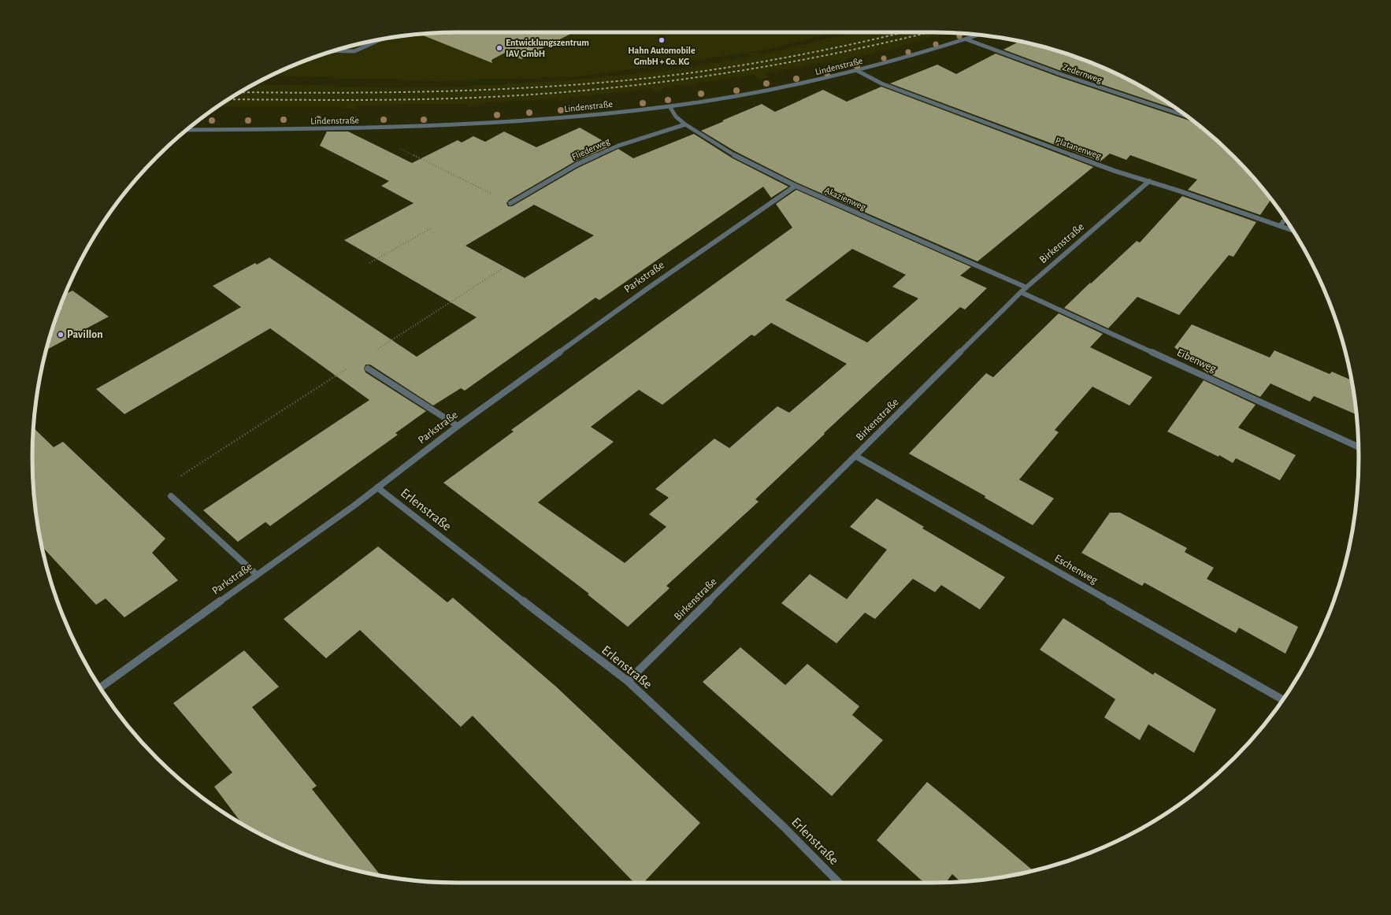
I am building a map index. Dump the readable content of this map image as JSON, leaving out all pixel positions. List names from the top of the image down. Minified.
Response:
{"streets":{"street":["Lindenstraße","Zedernweg","Platanenweg","Fliederweg","Akazienweg","Birkenstraße","Parkstraße","Eibenweg","Erlenstraße","Eschenweg"]},"crossings":[["Lindenstraße","Zedernweg"],["Lindenstraße","Platanenweg"],["Lindenstraße","Akazienweg"],["Platanenweg","Birkenstraße"],["Fliederweg","Akazienweg"],["Akazienweg","Birkenstraße"],["Akazienweg","Parkstraße"],["Birkenstraße","Eibenweg"],["Birkenstraße","Erlenstraße"],["Birkenstraße","Eschenweg"],["Parkstraße","Erlenstraße"]],"places":["Hahn Automobile GmbH + Co. KG","Entwicklungszentrum IAV GmbH","Pavillon"]}
